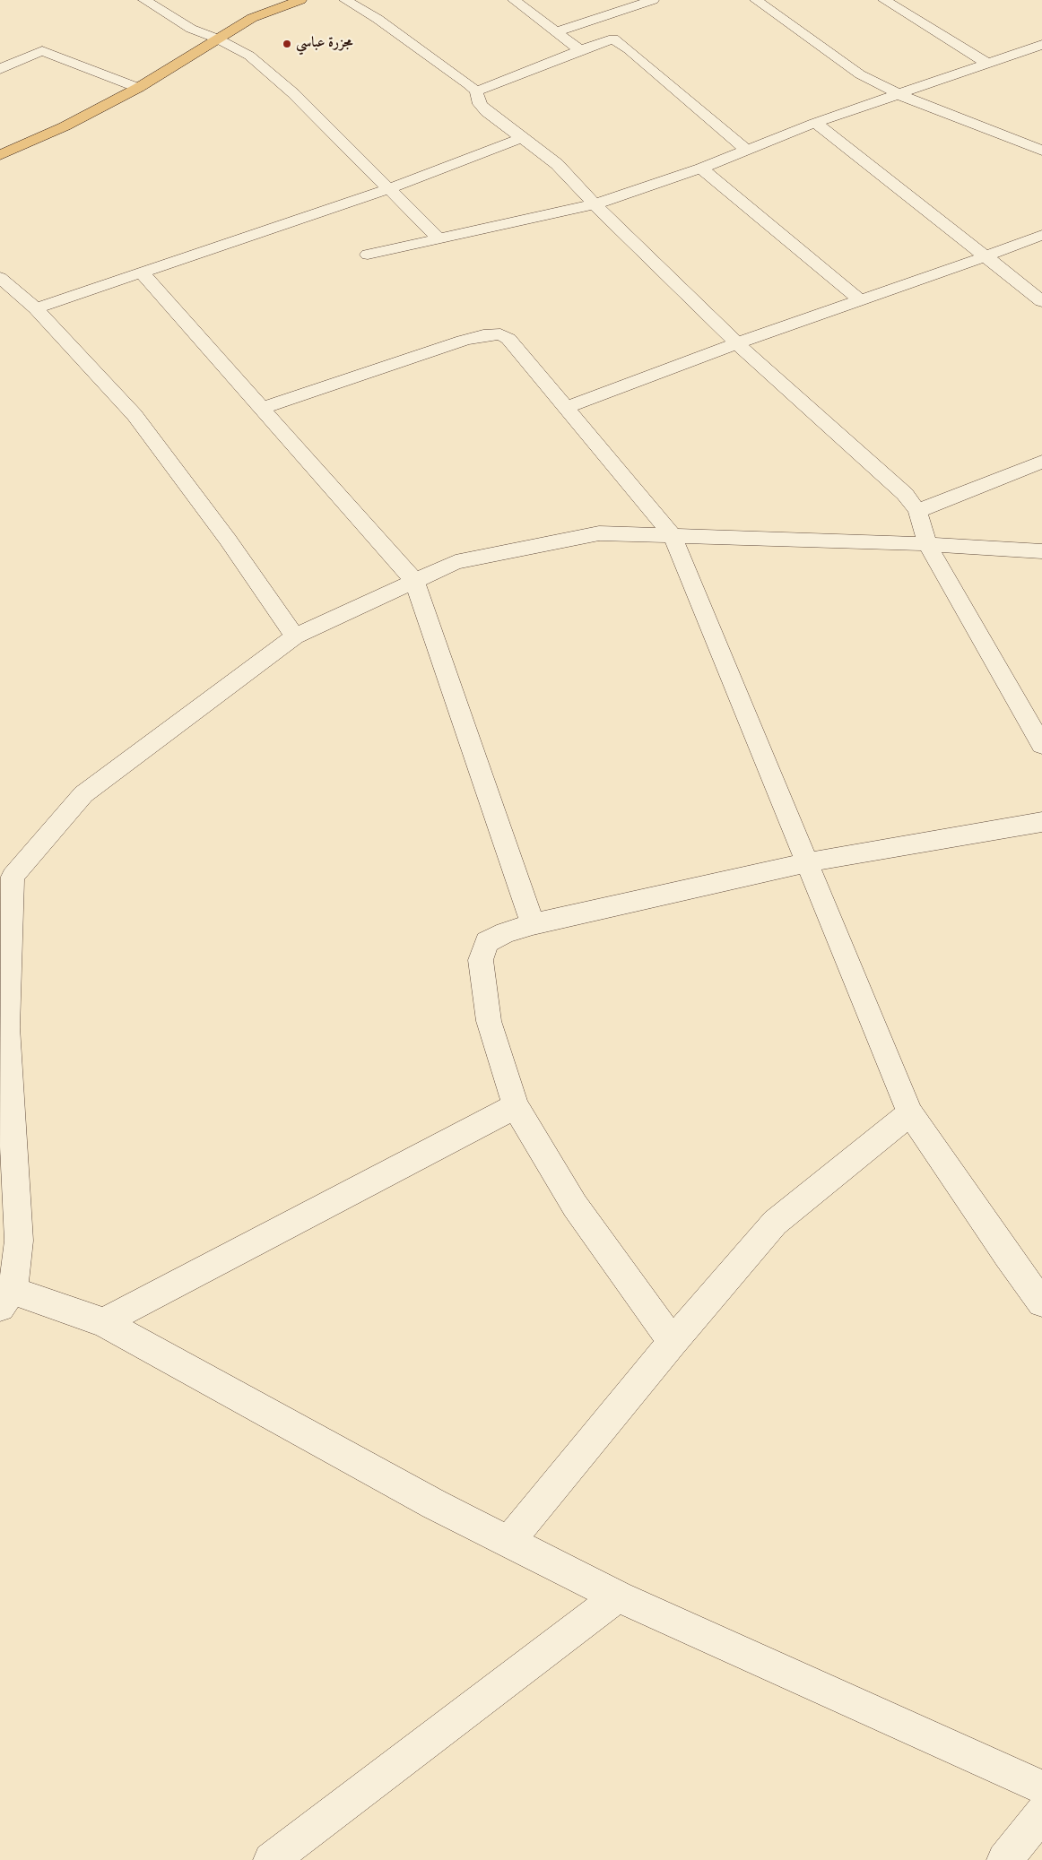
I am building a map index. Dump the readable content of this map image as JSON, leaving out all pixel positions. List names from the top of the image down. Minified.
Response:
{"places":["مجزرة عباسي"]}
